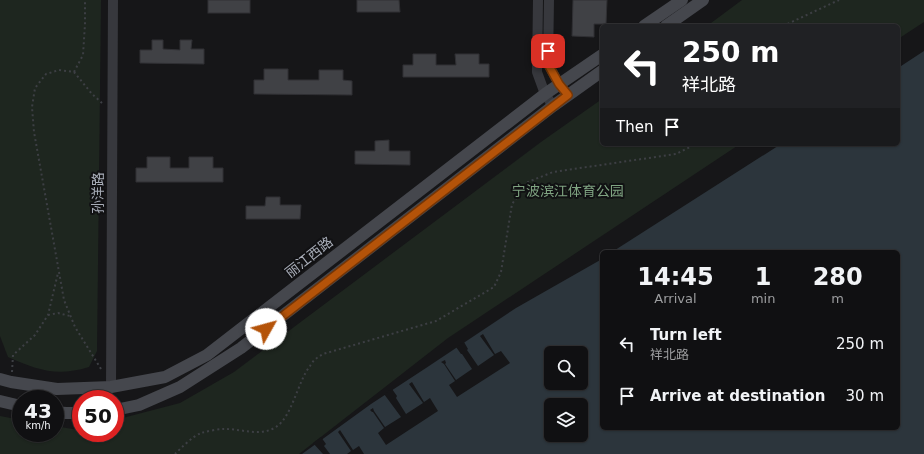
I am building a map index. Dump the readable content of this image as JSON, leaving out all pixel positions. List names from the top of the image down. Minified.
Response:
{"streets":{"main road":["丽江西路"],"street":["孙洋路"]},"crossings":[["孙洋路","丽江西路"]],"parks":["宁波滨江体育公园"],"page":{"turn":["250 m","祥北路"],"then":"Then","eta":["14:45","Arrival","1","min","280","m"],"list":[{"name":"Turn left","note":"祥北路","value":"250 m"},{"name":"Arrive at destination","value":"30 m"}],"speed":"43 km/h","limit":"50"}}
